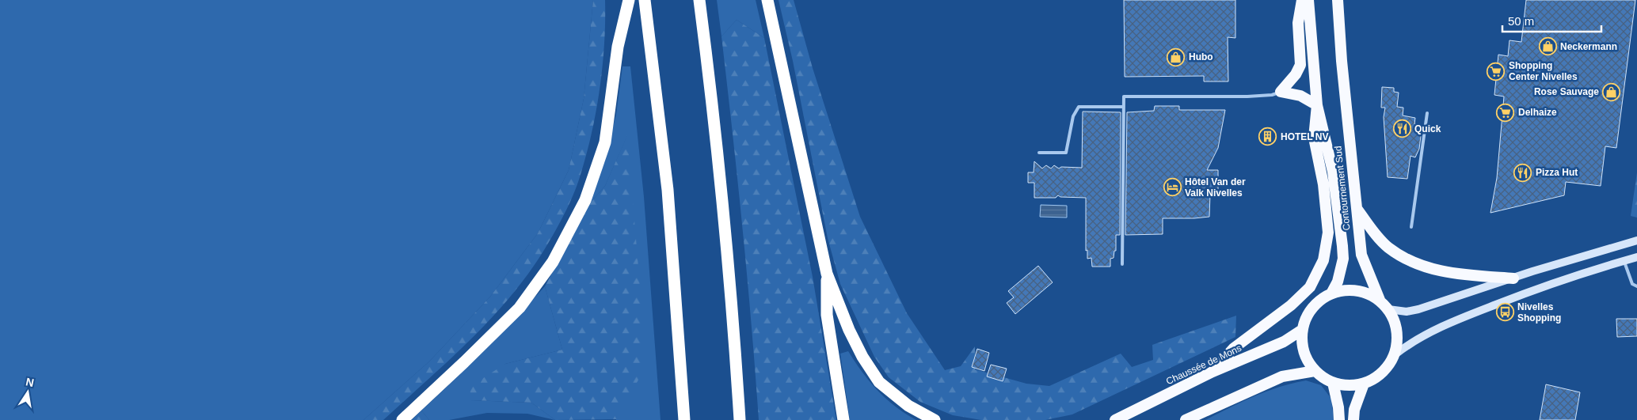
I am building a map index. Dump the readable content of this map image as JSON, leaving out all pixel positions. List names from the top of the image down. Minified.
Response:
{"streets":{"highway":["Contournement Sud","Chaussée de Mons"]},"crossings":[["Contournement Sud","Chaussée de Mons"]],"places":{"shop":["Neckermann","Hubo","Rose Sauvage"],"supermarket":["Shopping Center Nivelles","Delhaize"],"restaurant":["Quick","Pizza Hut"],"building":["HOTEL NV"],"hotel":["Hôtel Van der Valk Nivelles"],"bus stop":["Nivelles Shopping"]},"scale_bar":"50 m","north":"top"}
